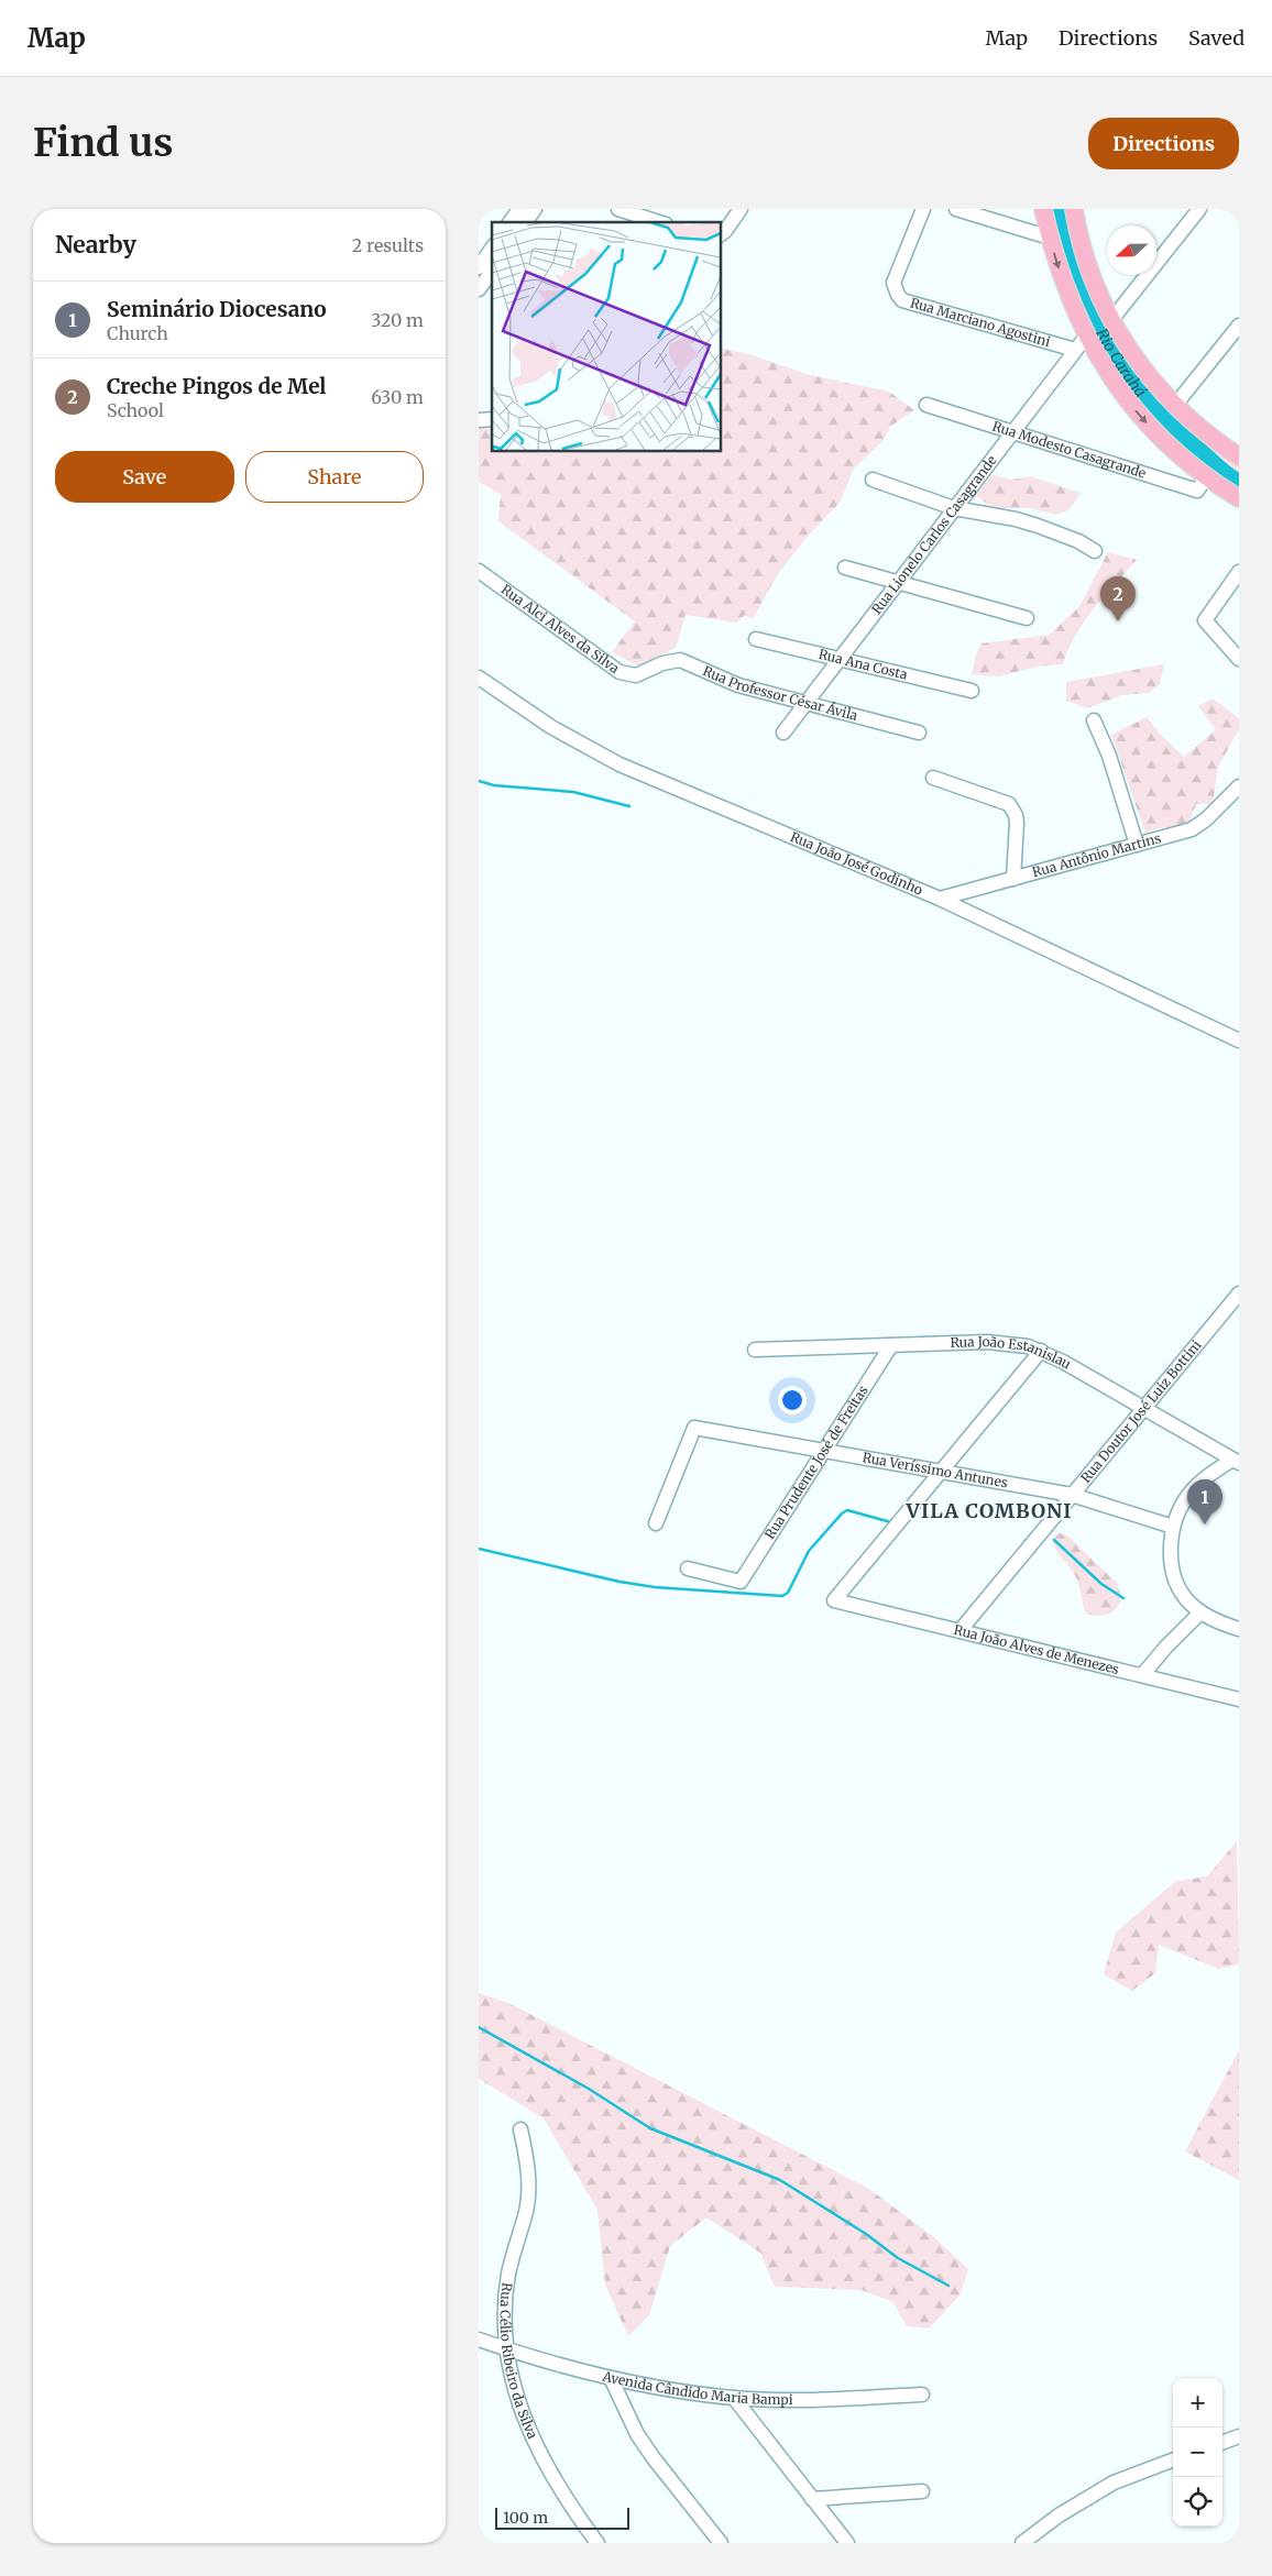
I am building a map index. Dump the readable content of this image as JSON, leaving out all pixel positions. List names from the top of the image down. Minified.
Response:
{"streets":{"street":["Rua Marciano Agostini","Rua Modesto Casagrande","Rua Lionelo Carlos Casagrande","Rua Alci Alves da Silva","Rua Ana Costa","Rua Professor César Ávila","Rua Antônio Martins","Rua João José Godinho","Rua João Estanislau","Rua Doutor José Luiz Bottini","Rua Prudente José de Freitas","Rua Veríssimo Antunes","Rua João Alves de Menezes","Rua Célio Ribeiro da Silva","Avenida Cândido Maria Bampi"]},"crossings":[["Rua Marciano Agostini","Rua Lionelo Carlos Casagrande"],["Rua Modesto Casagrande","Rua Lionelo Carlos Casagrande"],["Rua Lionelo Carlos Casagrande","Rua Ana Costa"],["Rua Lionelo Carlos Casagrande","Rua Professor César Ávila"],["Rua Alci Alves da Silva","Rua Professor César Ávila"],["Rua Antônio Martins","Rua João José Godinho"],["Rua João Estanislau","Rua Doutor José Luiz Bottini"],["Rua João Estanislau","Rua Prudente José de Freitas"],["Rua Doutor José Luiz Bottini","Rua Veríssimo Antunes"],["Rua Doutor José Luiz Bottini","Rua João Alves de Menezes"],["Rua Prudente José de Freitas","Rua Veríssimo Antunes"],["Rua Veríssimo Antunes","Rua João Alves de Menezes"],["Rua Célio Ribeiro da Silva","Avenida Cândido Maria Bampi"]],"districts":["VILA COMBONI"],"water":["Rio Carahá"],"scale_bar":"100 m","north":"left","page":{"header":"Map","nav":["Map","Directions","Saved"],"buttons":["Directions",["Save","Share"]],"title":"Find us","heading":["Nearby","2 results"],"list":[{"mark":"1","name":"Seminário Diocesano","note":"Church","value":"320 m"},{"mark":"2","name":"Creche Pingos de Mel","note":"School","value":"630 m"}],"pins":["2","1"],"map_buttons":["+","−"],"scale":"100 m"}}
